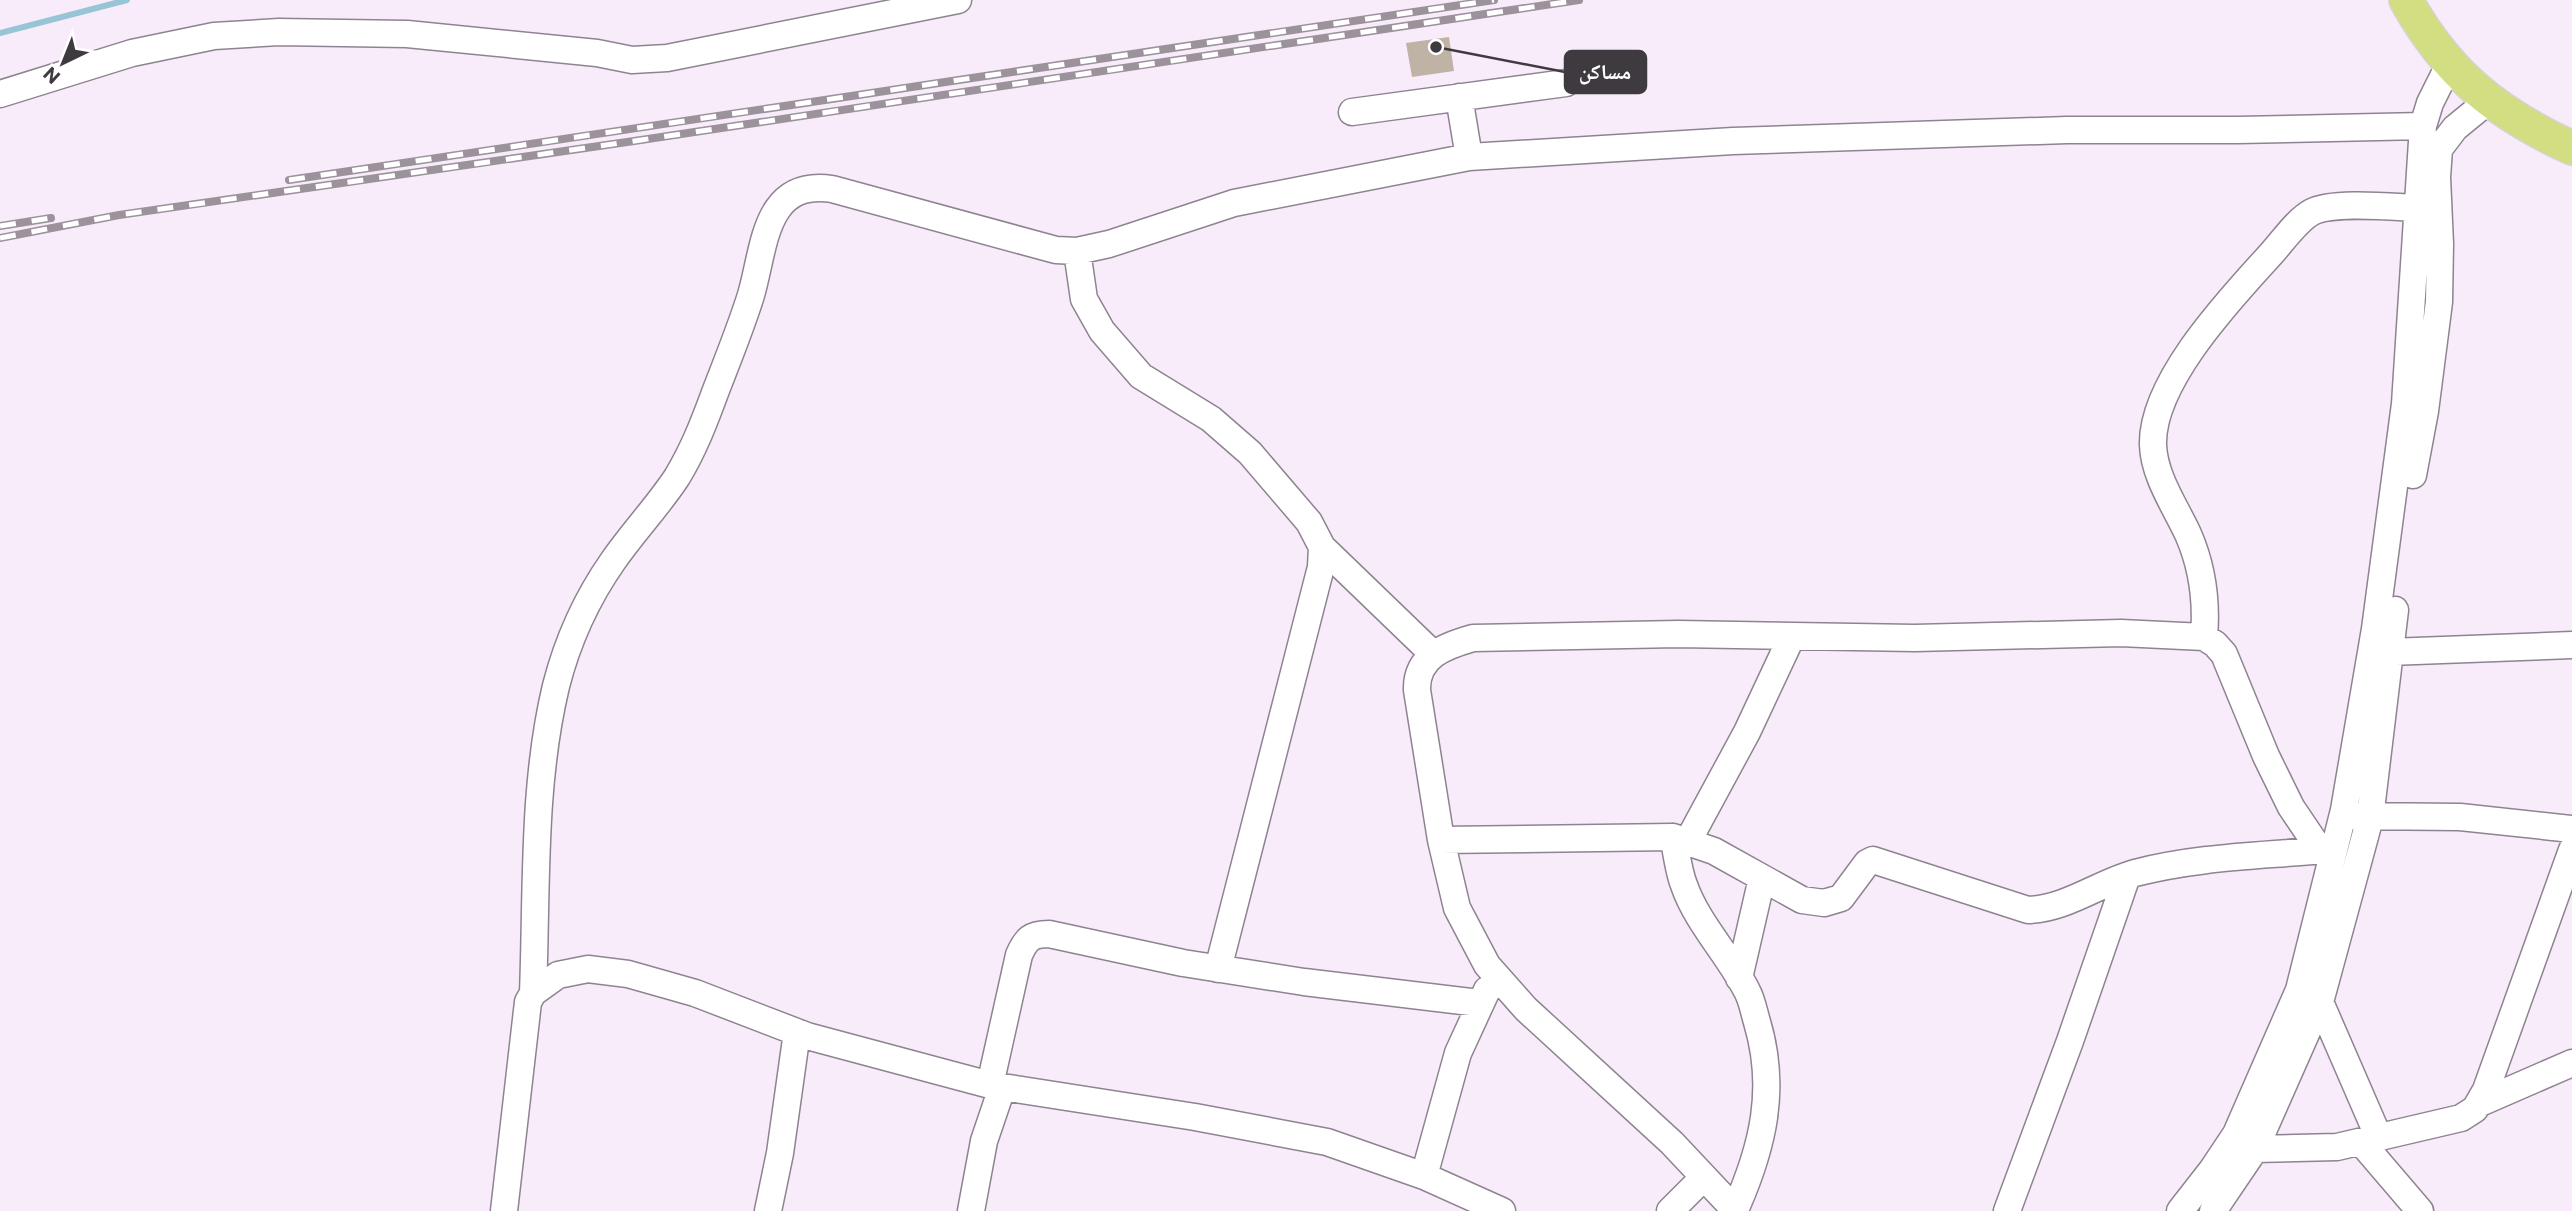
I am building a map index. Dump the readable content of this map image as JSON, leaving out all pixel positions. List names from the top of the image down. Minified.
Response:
{"places":["مساكن"],"north":"bottom left"}
